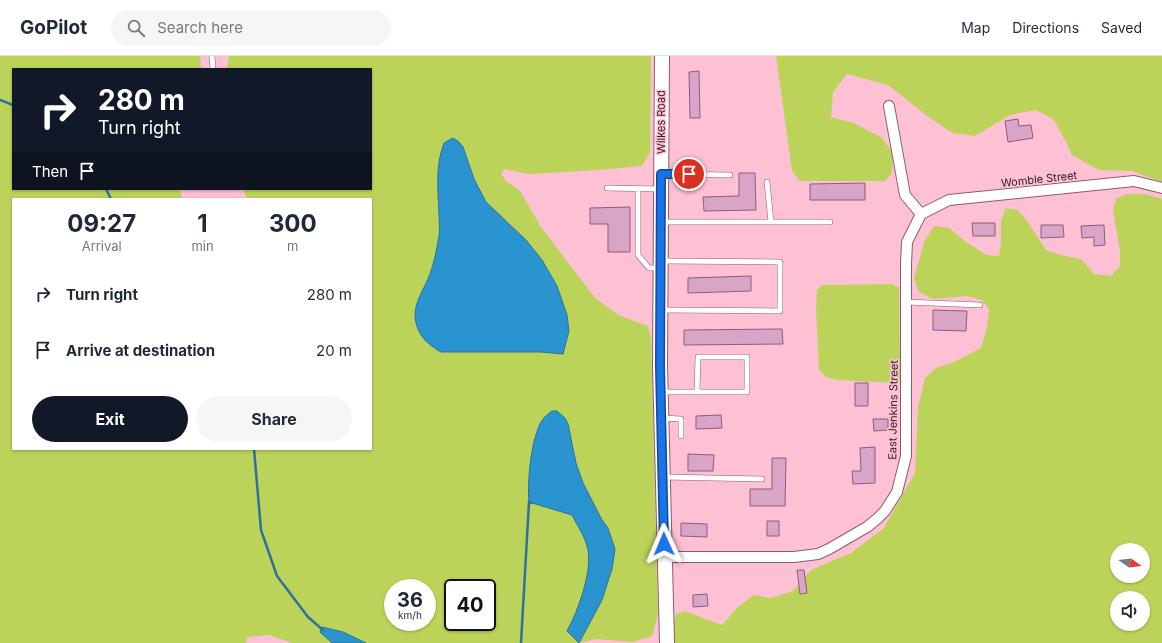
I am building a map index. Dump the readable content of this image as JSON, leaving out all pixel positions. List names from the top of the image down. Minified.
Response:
{"streets":{"street":["Wilkes Road","Womble Street","East Jenkins Street"]},"crossings":[["Wilkes Road","East Jenkins Street"],["Womble Street","East Jenkins Street"]],"north":"right","page":{"header":"GoPilot","search":"Search here","nav":["Map","Directions","Saved"],"turn":["280 m","Turn right"],"then":"Then","eta":["09:27","Arrival","1","min","300","m"],"list":[{"name":"Turn right","value":"280 m"},{"name":"Arrive at destination","value":"20 m"}],"buttons":["Exit","Share"],"speed":"36 km/h","limit":"40"}}
